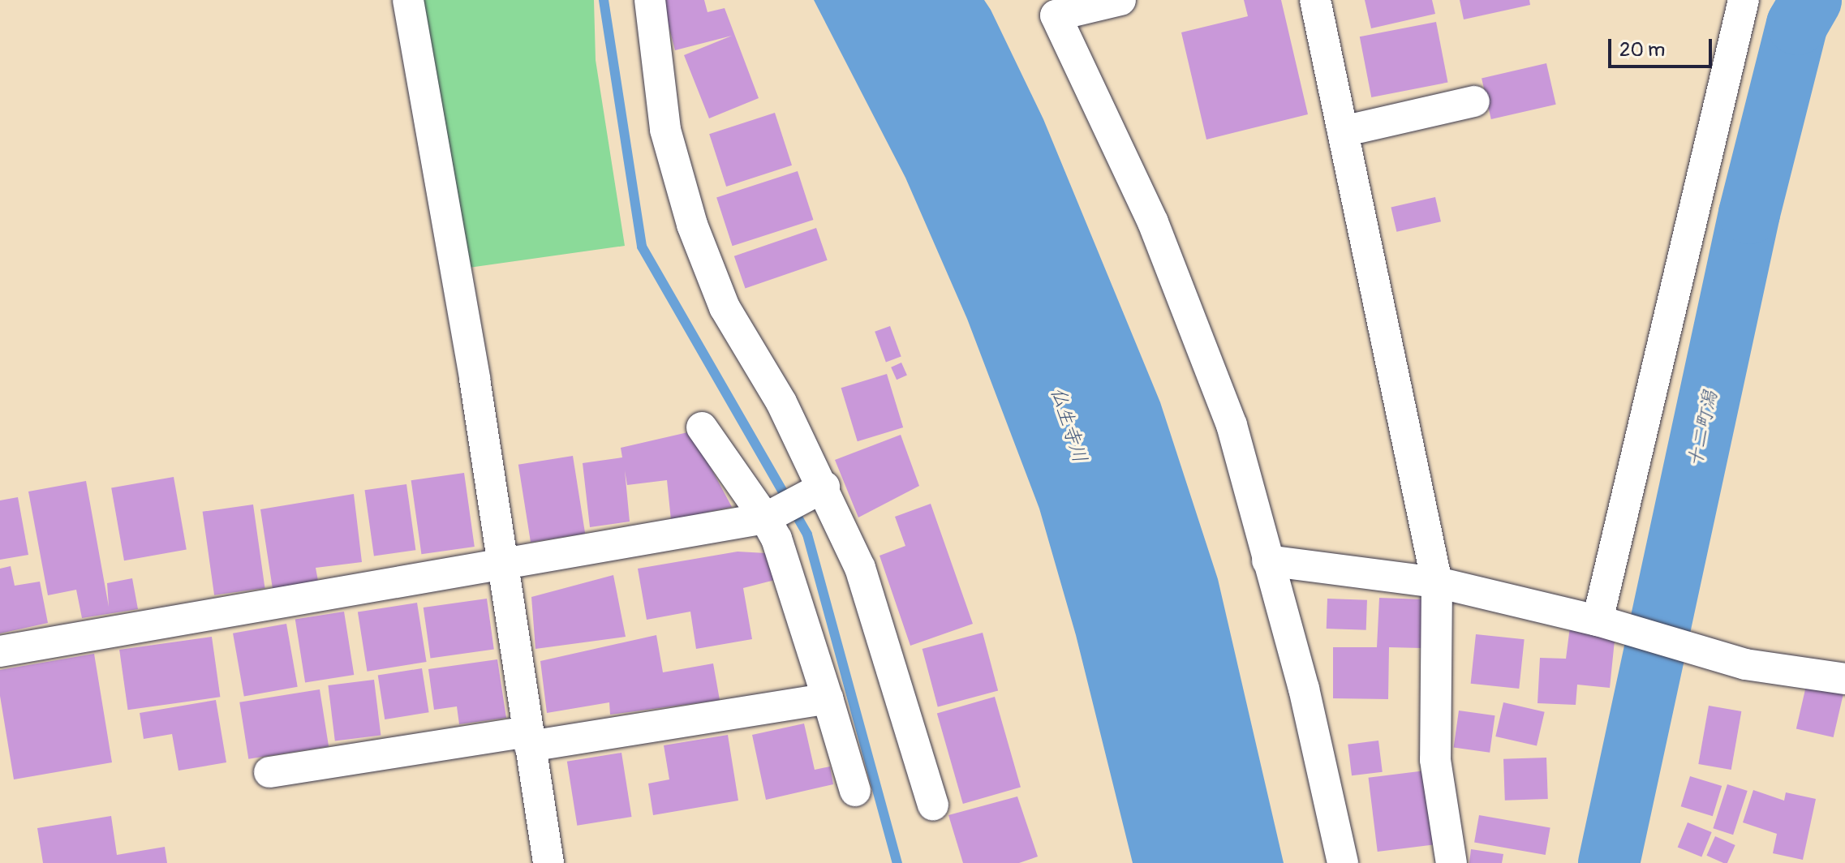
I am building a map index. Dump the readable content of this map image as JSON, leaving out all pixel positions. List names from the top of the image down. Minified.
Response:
{"water":["仏生寺川","十二町潟"],"scale_bar":"20 m"}
